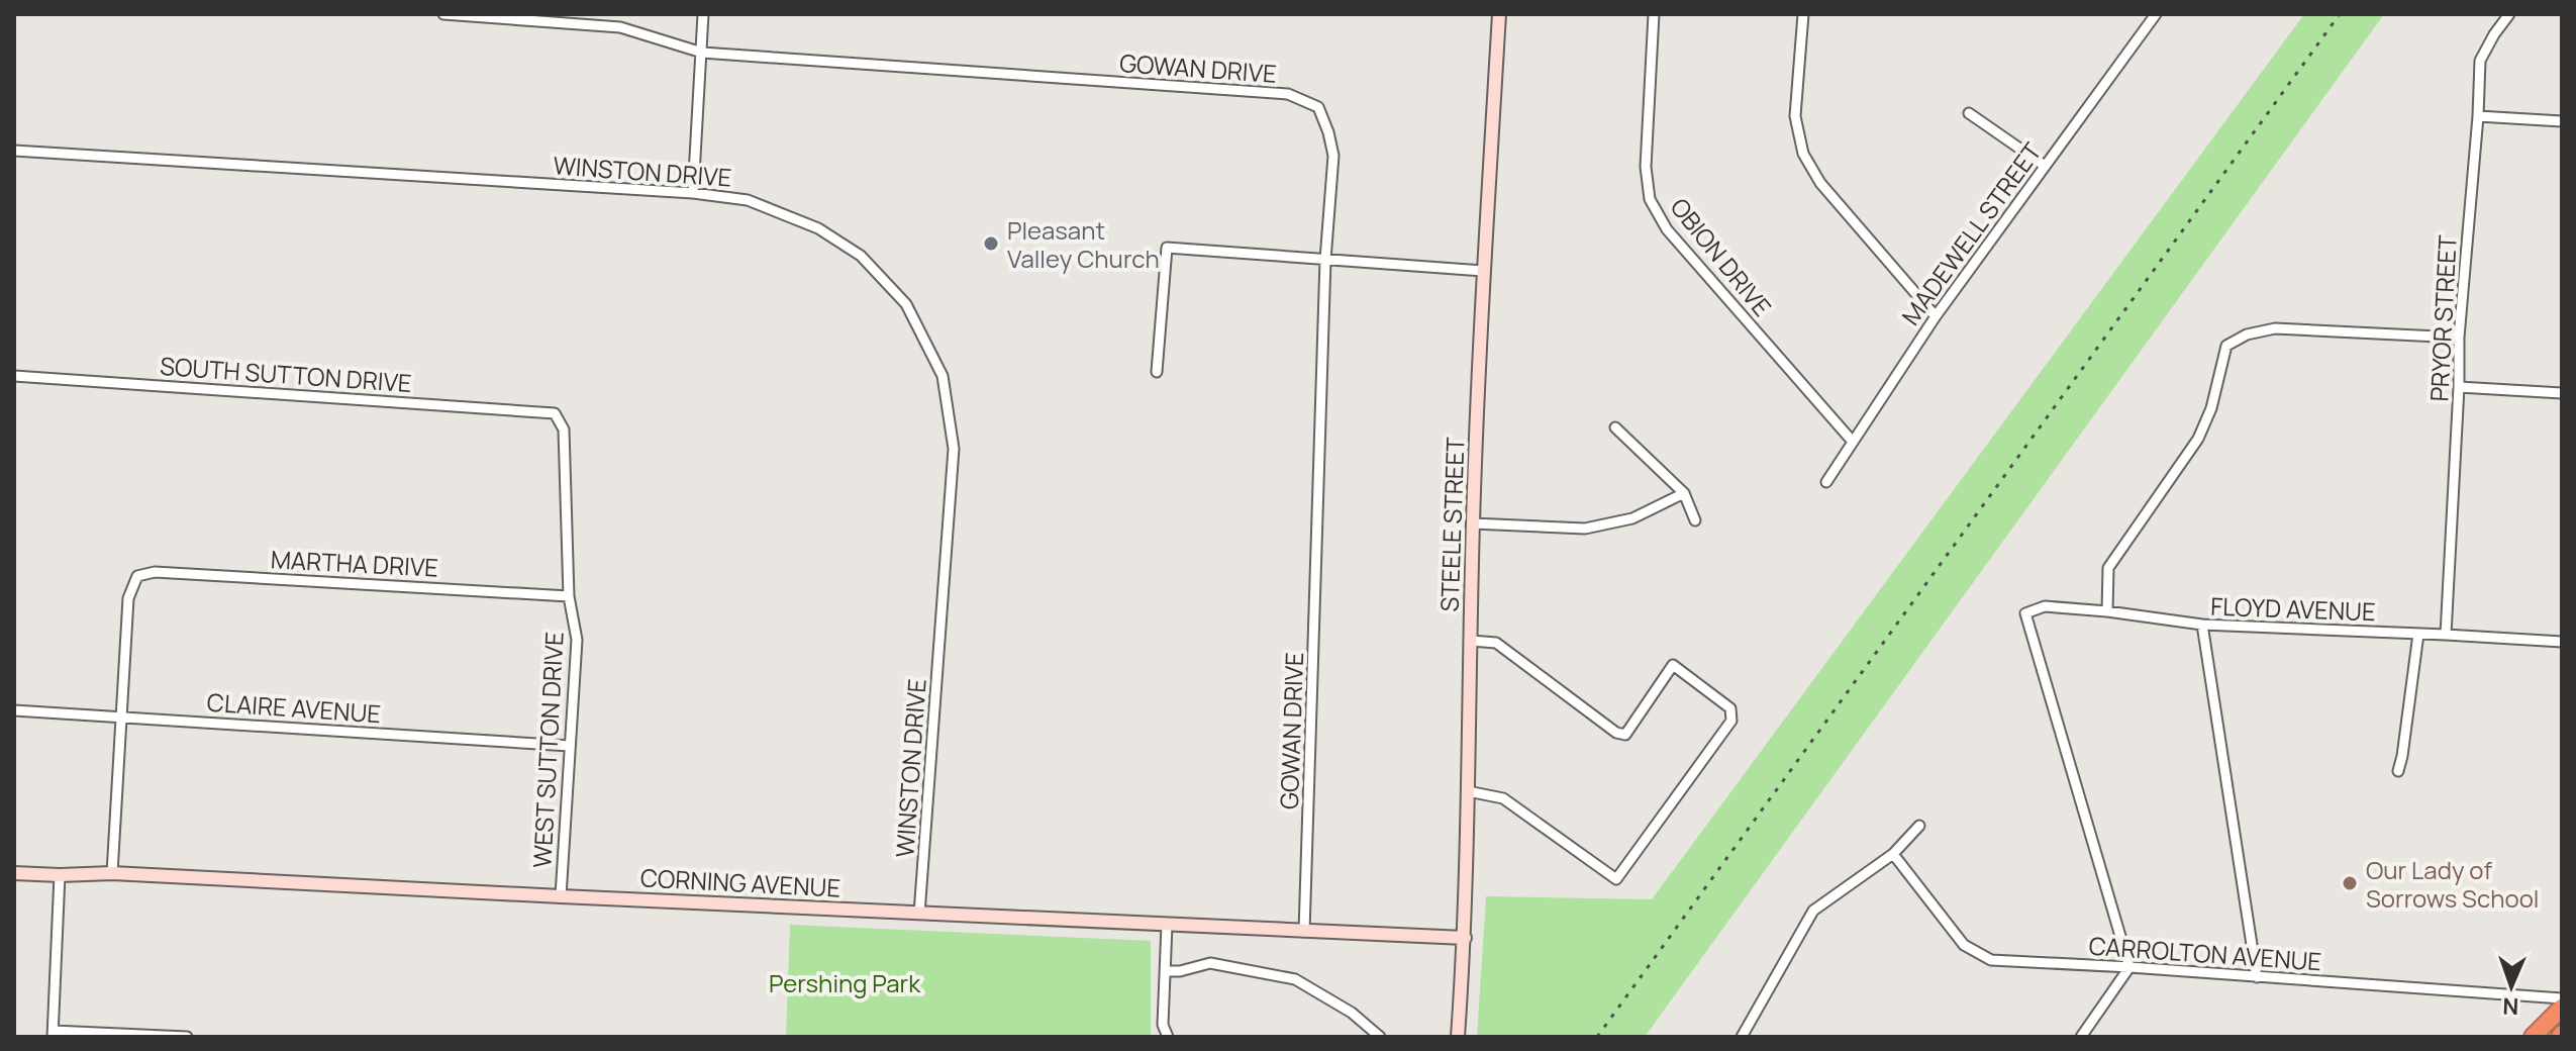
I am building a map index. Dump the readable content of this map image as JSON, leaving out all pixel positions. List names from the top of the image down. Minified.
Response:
{"streets":{"street":["GOWAN DRIVE","WINSTON DRIVE","MADEWELL STREET","OBION DRIVE","PRYOR STREET","SOUTH SUTTON DRIVE","STEELE STREET","MARTHA DRIVE","FLOYD AVENUE","CLAIRE AVENUE","WEST SUTTON DRIVE","CORNING AVENUE","CARROLTON AVENUE"]},"crossings":[["GOWAN DRIVE","CORNING AVENUE"],["WINSTON DRIVE","CORNING AVENUE"],["MADEWELL STREET","OBION DRIVE"],["PRYOR STREET","FLOYD AVENUE"],["SOUTH SUTTON DRIVE","WEST SUTTON DRIVE"],["STEELE STREET","CORNING AVENUE"],["MARTHA DRIVE","CLAIRE AVENUE"],["MARTHA DRIVE","WEST SUTTON DRIVE"],["FLOYD AVENUE","CARROLTON AVENUE"],["CLAIRE AVENUE","WEST SUTTON DRIVE"],["WEST SUTTON DRIVE","CORNING AVENUE"]],"parks":["Pershing Park"],"places":["Pleasant Valley Church","Our Lady of Sorrows School"],"north":"bottom"}
